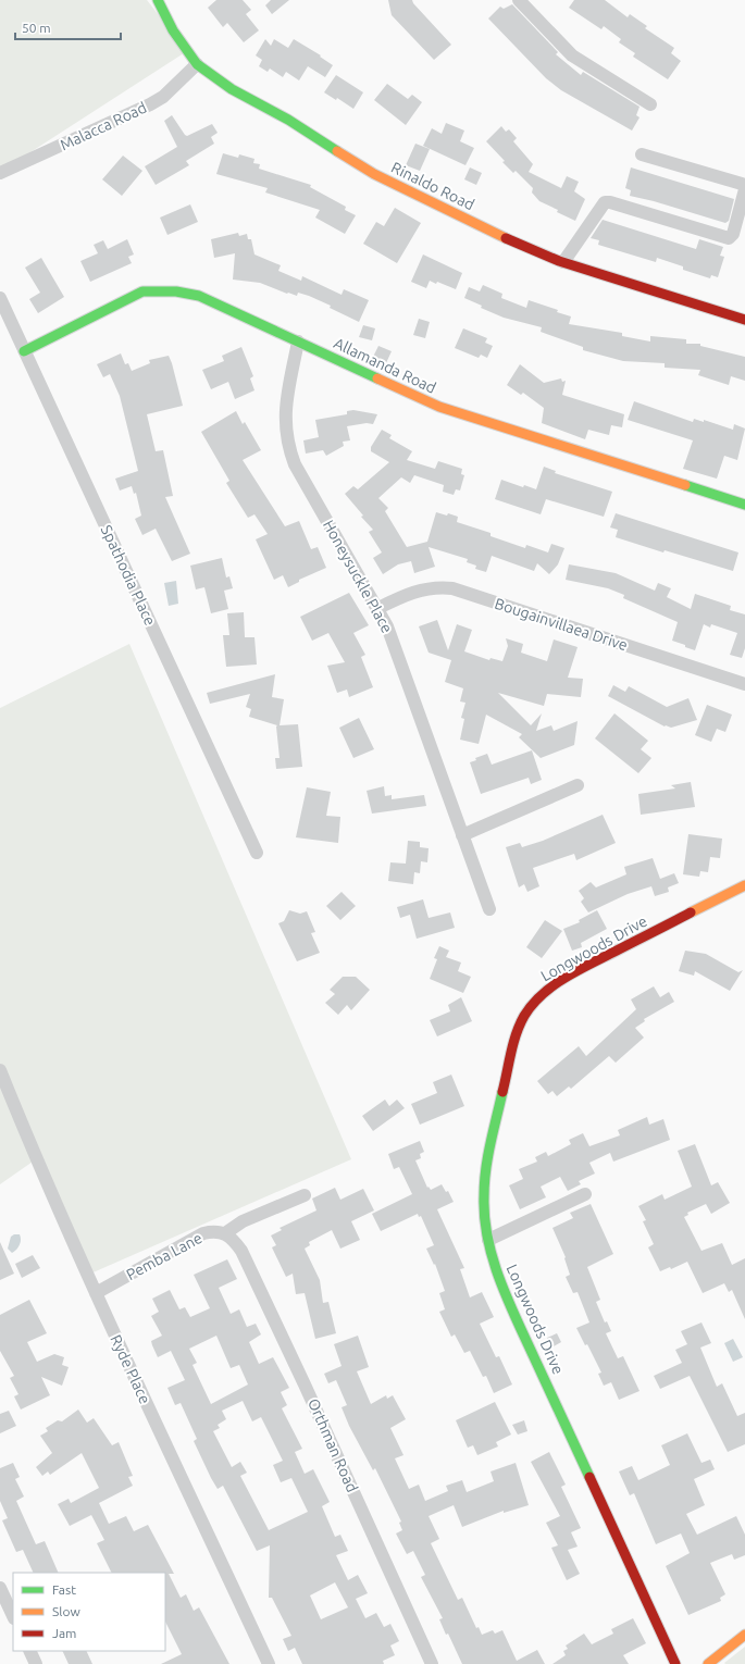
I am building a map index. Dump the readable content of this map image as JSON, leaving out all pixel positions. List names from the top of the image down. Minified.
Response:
{"streets":{"street":["Malacca Road","Rinaldo Road","Allamanda Road","Spathodia Place","Honeysuckle Place","Bougainvillaea Drive","Longwoods Drive","Pemba Lane","Ryde Place","Orthman Road"]},"crossings":[["Malacca Road","Rinaldo Road"],["Allamanda Road","Spathodia Place"],["Allamanda Road","Honeysuckle Place"],["Honeysuckle Place","Bougainvillaea Drive"],["Pemba Lane","Ryde Place"],["Pemba Lane","Orthman Road"]],"legend":["Fast","Slow","Jam"],"scale_bar":"50 m"}
